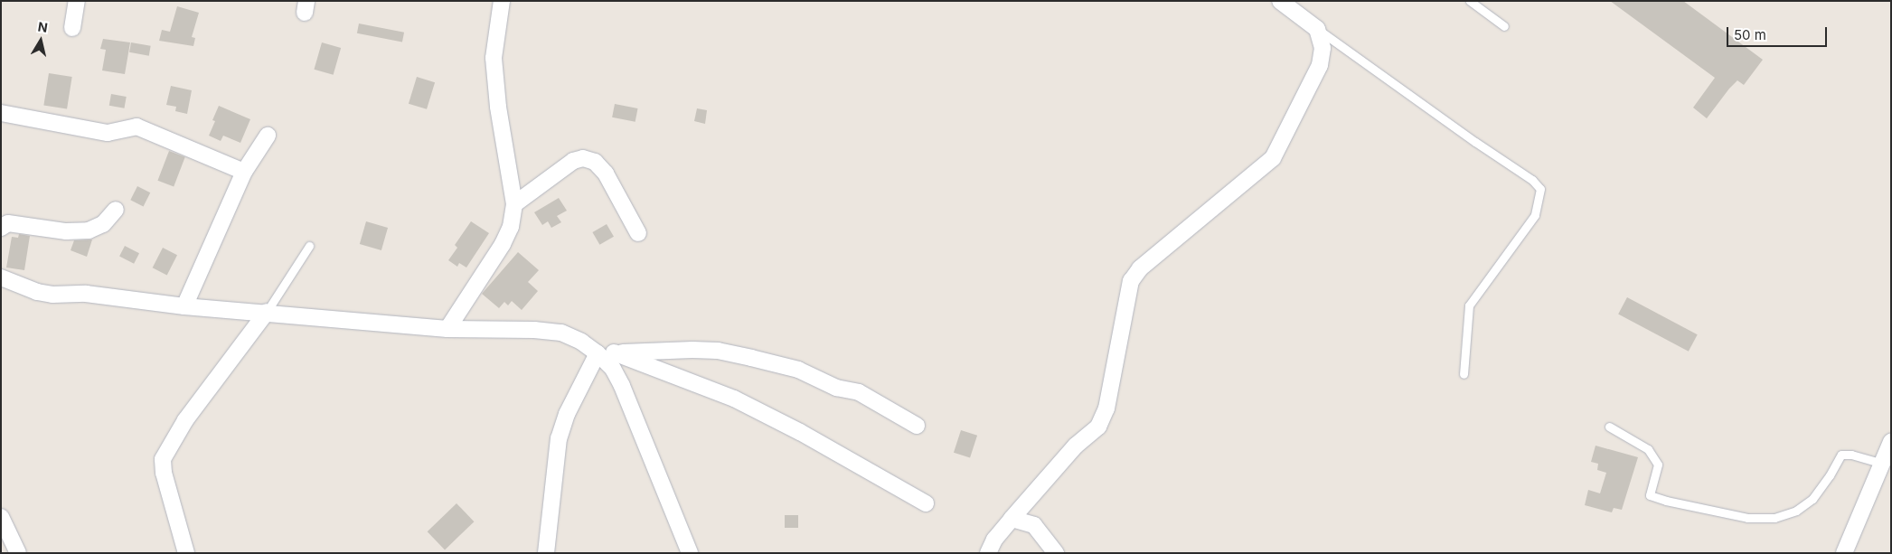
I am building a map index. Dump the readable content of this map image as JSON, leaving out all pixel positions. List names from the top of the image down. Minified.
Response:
{"scale_bar":"50 m","north":"top"}
